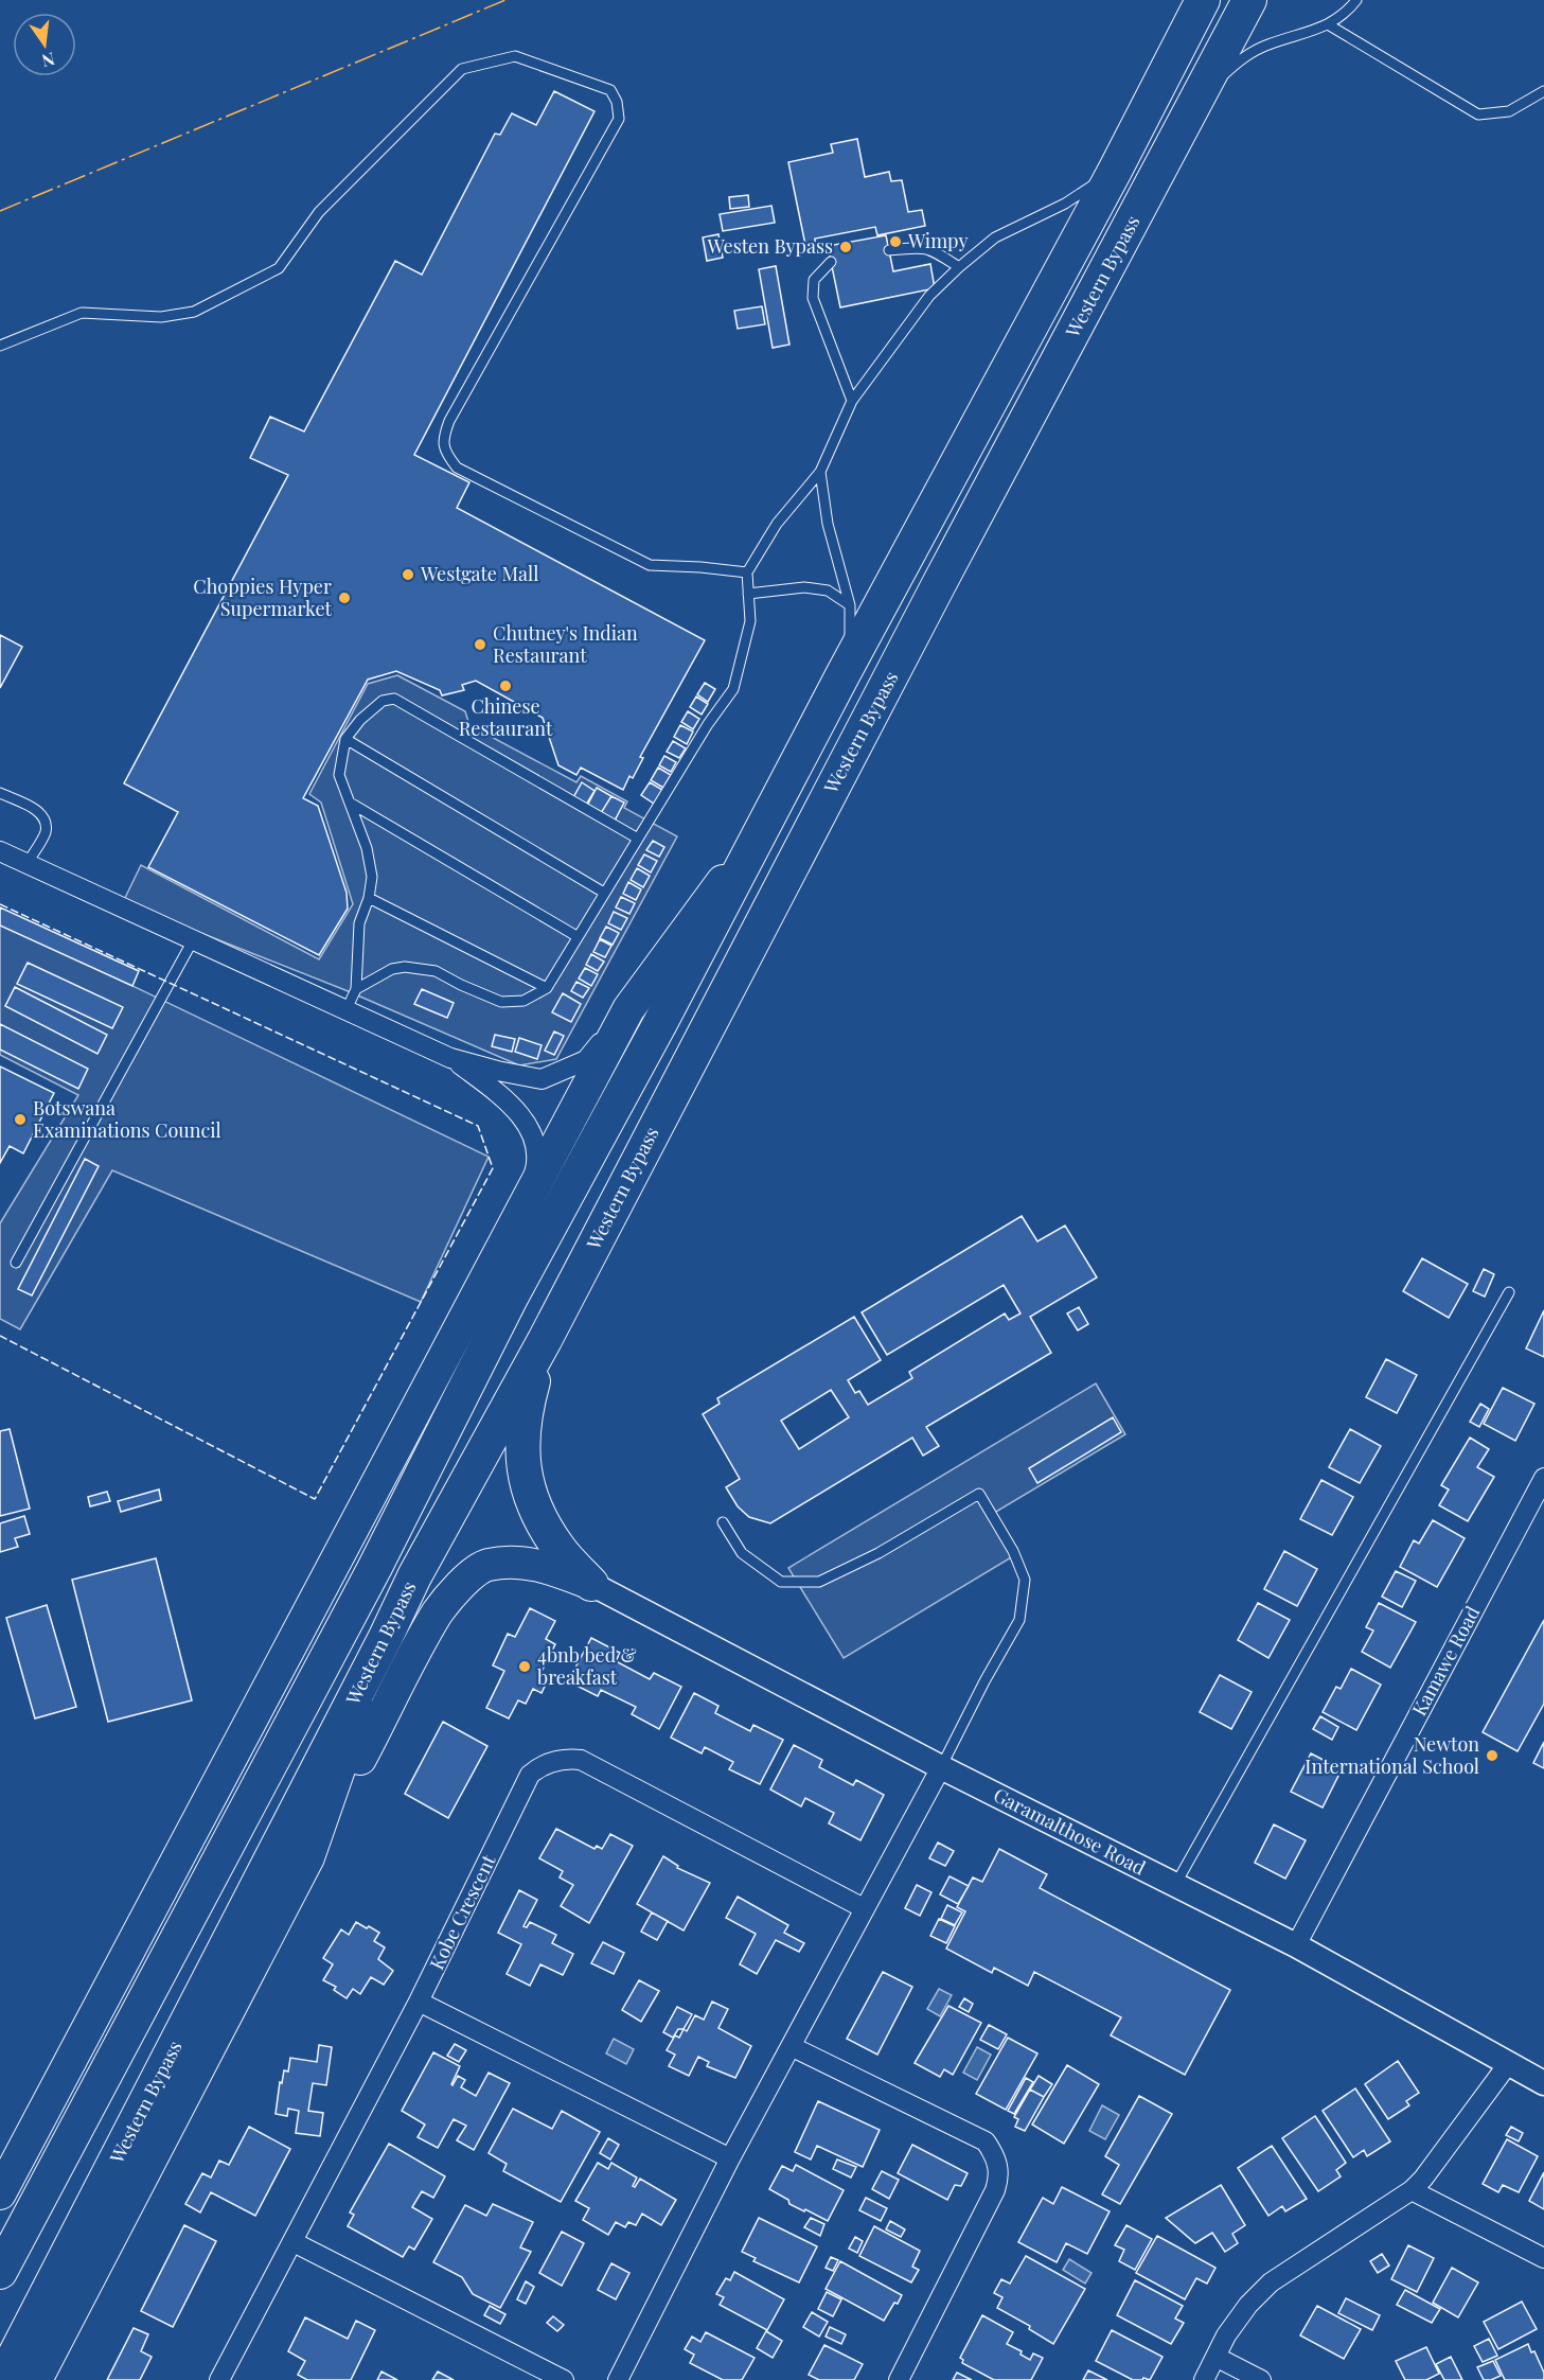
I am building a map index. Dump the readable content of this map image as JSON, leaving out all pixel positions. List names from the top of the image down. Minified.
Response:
{"streets":{"highway":["Western Bypass"],"street":["Kamawe Road","Garamalthose Road","Kobe Crescent"]},"crossings":[["Kamawe Road","Garamalthose Road"]],"places":["Wimpy","Westen Bypass","Westgate Mall","Choppies Hyper Supermarket","Chutney's Indian Restaurant","Chinese Restaurant","Botswana Examinations Council","4bnb bed & breakfast","Newton International School"],"north":"bottom"}
